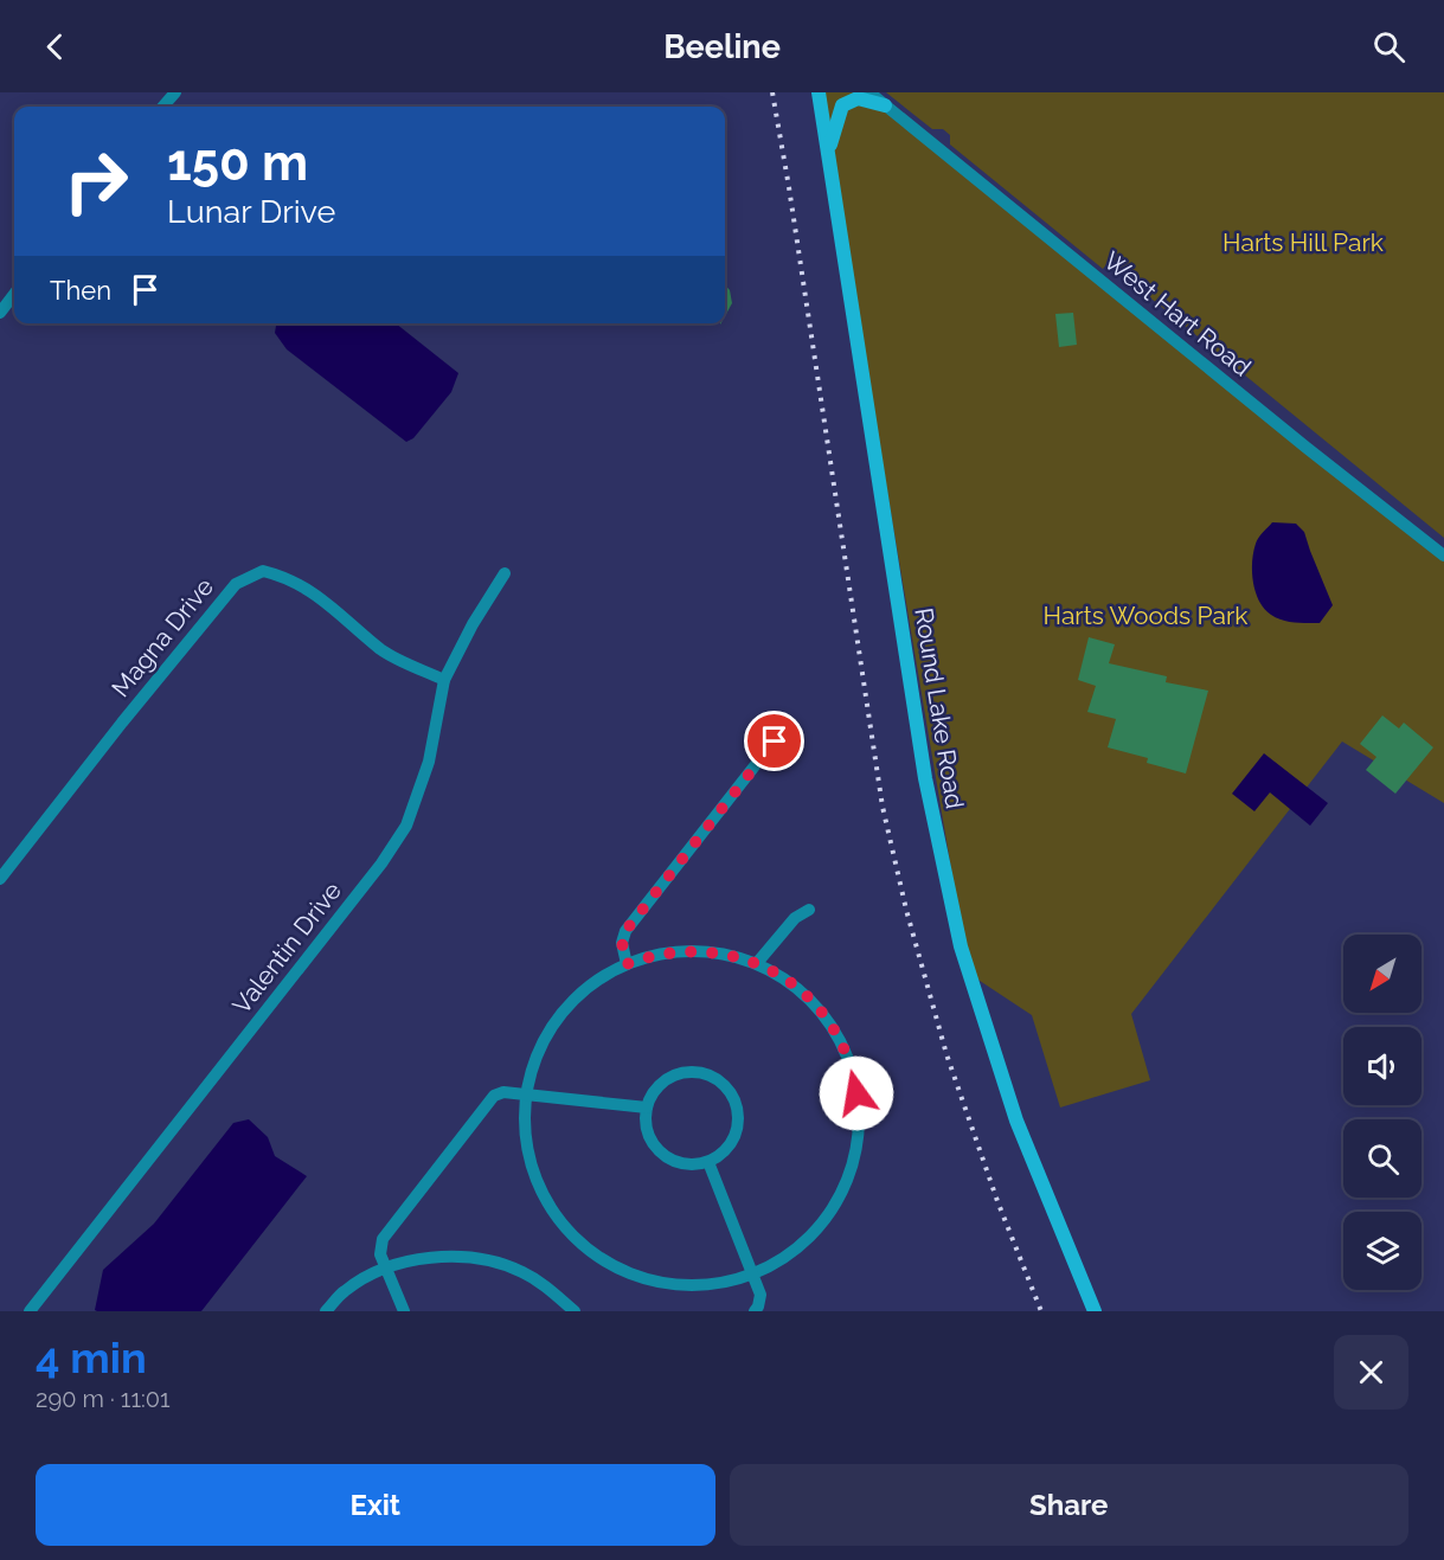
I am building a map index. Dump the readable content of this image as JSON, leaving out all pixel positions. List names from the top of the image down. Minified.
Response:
{"streets":{"main road":["Round Lake Road"],"street":["West Hart Road","Magna Drive","Valentin Drive"]},"crossings":[["Magna Drive","Valentin Drive"]],"parks":["Harts Hill Park","Harts Woods Park"],"north":"bottom left","page":{"header":"Beeline","turn":["150 m","Lunar Drive"],"then":"Then","heading":["4 min","290 m · 11:01"],"buttons":["Exit","Share"]}}
